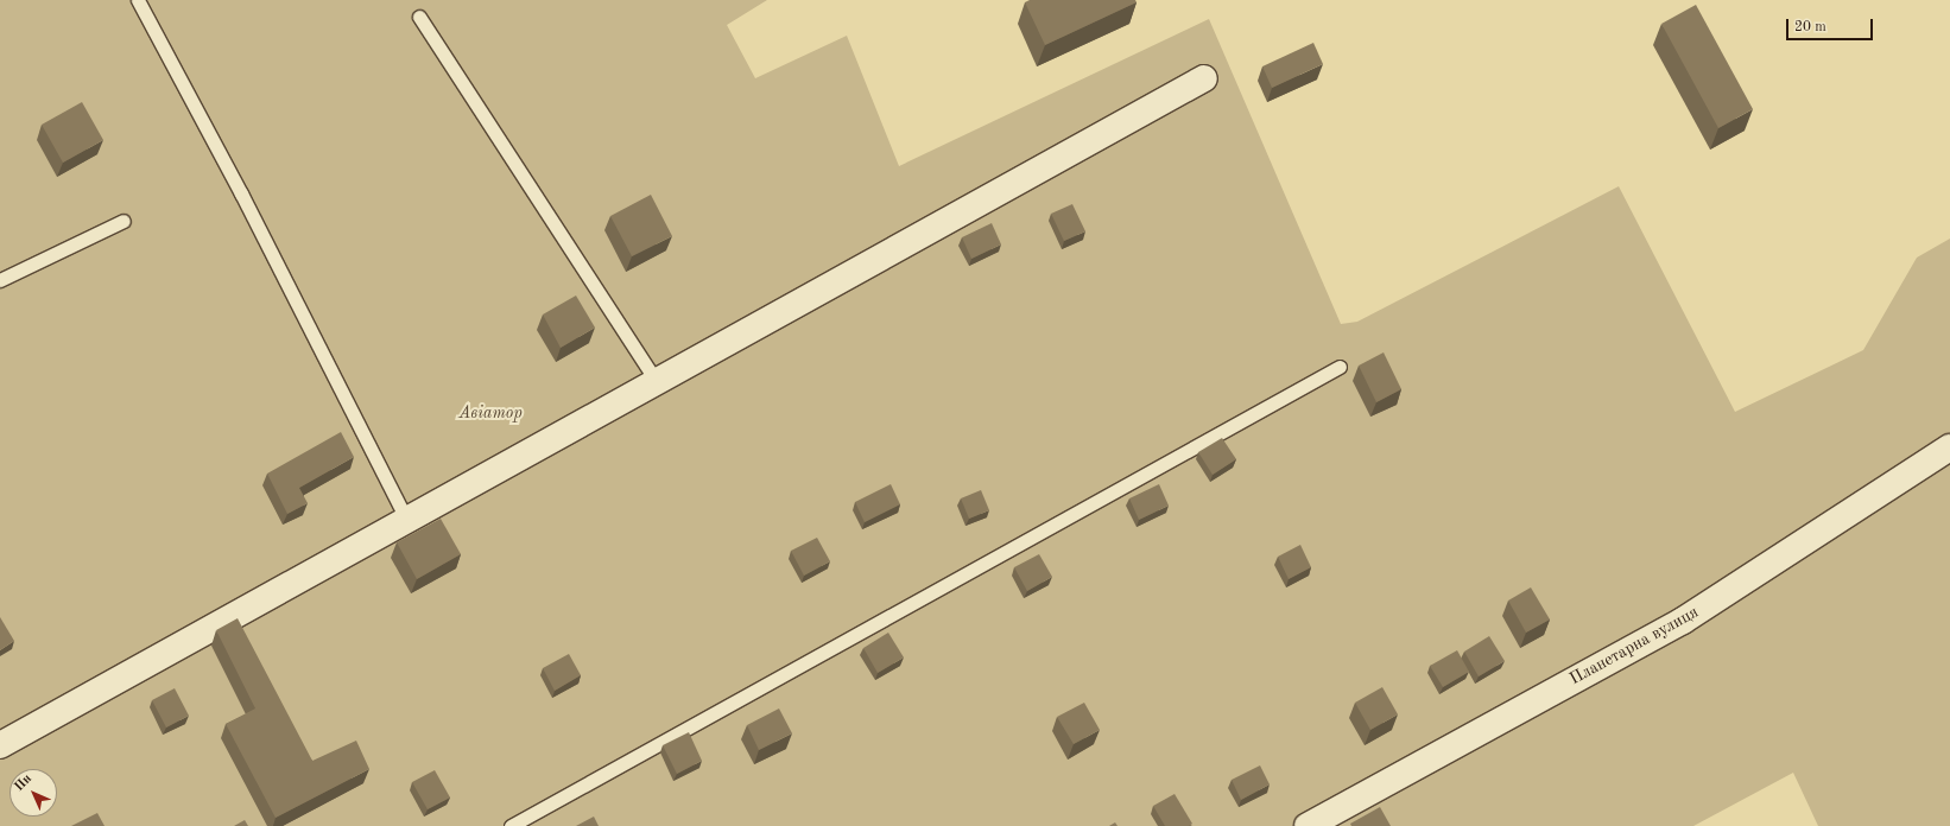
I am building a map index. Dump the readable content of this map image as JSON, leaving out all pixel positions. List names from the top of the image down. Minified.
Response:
{"streets":{"street":["Планетарна вулиця"]},"parks":["Авіатор"],"scale_bar":"20 m","north":"top left"}
